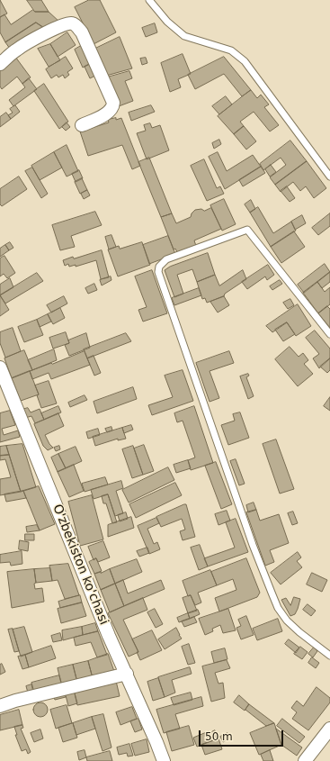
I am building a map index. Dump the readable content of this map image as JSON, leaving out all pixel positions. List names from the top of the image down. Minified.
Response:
{"streets":{"street":["O'zbekiston ko'chasi"]},"scale_bar":"50 m"}
